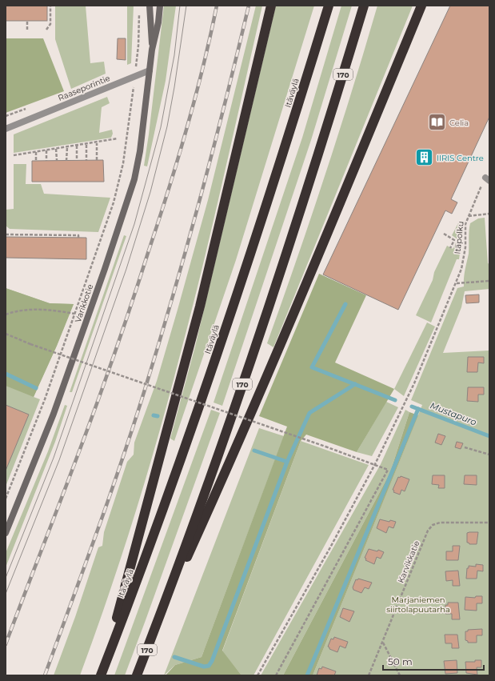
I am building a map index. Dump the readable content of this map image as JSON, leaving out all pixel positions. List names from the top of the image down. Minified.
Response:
{"streets":{"highway":["170","Itäväylä"],"main road":["Varikkotie"],"street":["Raaseporintie"],"path":["Itäpolku","Karvikkatie"]},"crossings":[["Raaseporintie","Varikkotie"]],"water":["Mustapuro"],"parks":["Marjaniemen siirtolapuutarha"],"places":{"library":["Celia"],"building":["IIRIS Centre"]},"scale_bar":"50 m"}
